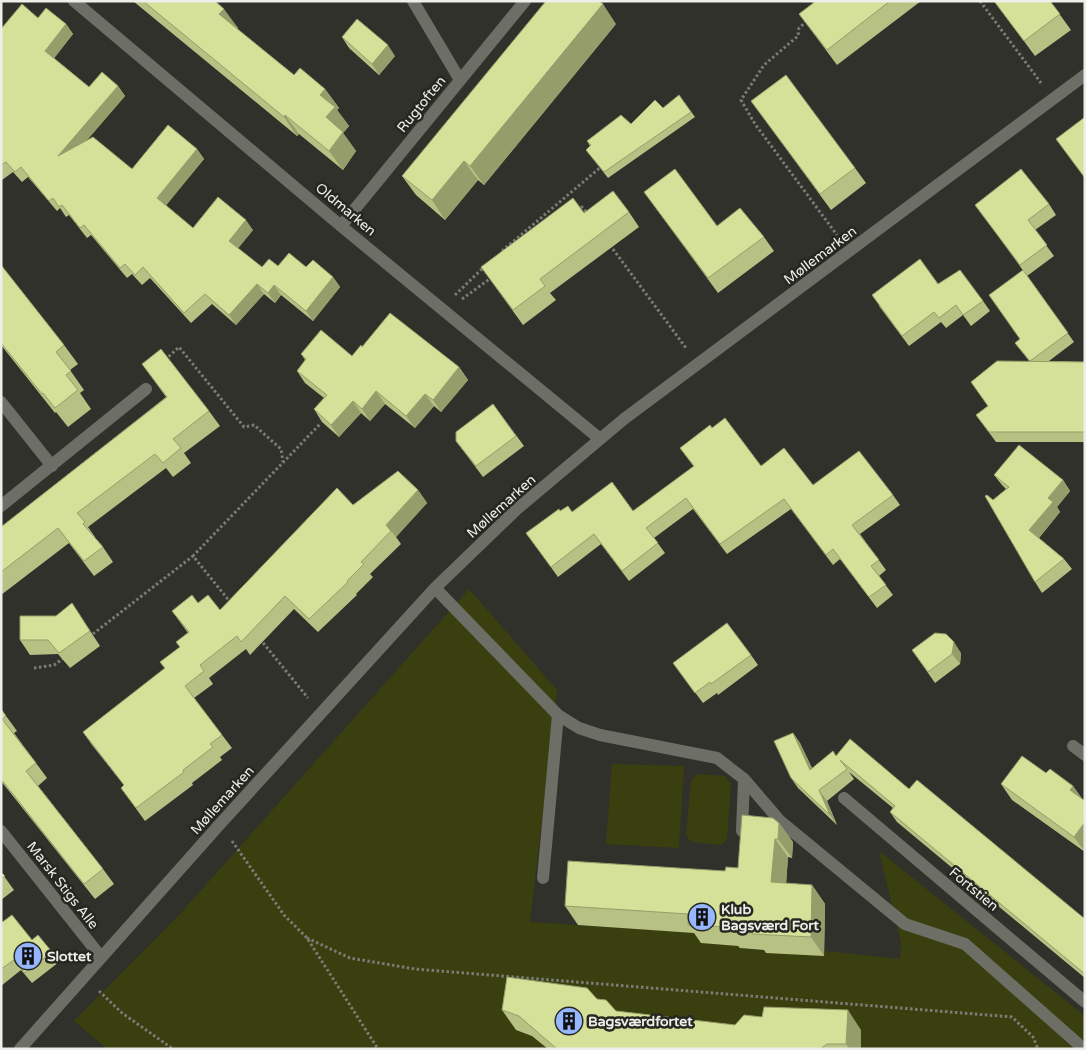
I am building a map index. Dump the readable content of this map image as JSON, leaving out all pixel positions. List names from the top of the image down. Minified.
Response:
{"streets":{"street":["Rugtoften","Oldmarken","Møllemarken","Marsk Stigs Alle","Fortstien"]},"crossings":[["Rugtoften","Oldmarken"],["Oldmarken","Møllemarken"],["Møllemarken","Marsk Stigs Alle"]],"places":{"building":["Klub Bagsværd Fort","Slottet","Bagsværdfortet"]}}
